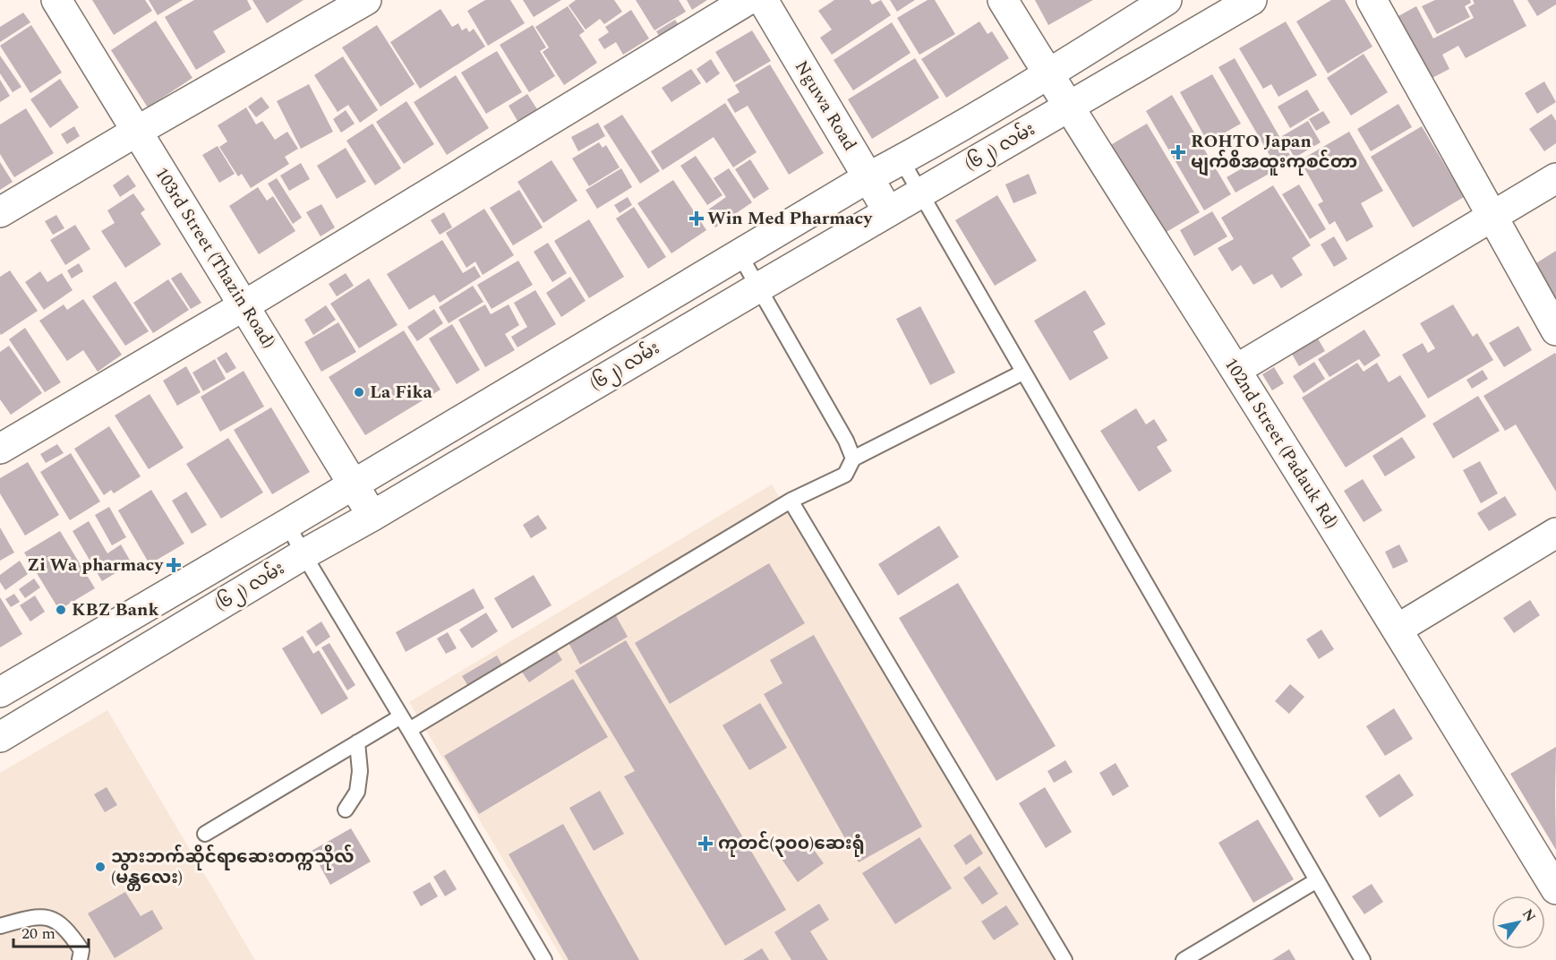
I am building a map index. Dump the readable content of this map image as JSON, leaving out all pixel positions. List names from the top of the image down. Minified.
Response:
{"streets":{"street":["Nguwa Road","(၆၂) လမ်း","103rd Street (Thazin Road)","102nd Street (Padauk Rd)"]},"crossings":[["Nguwa Road","(၆၂) လမ်း"],["(၆၂) လမ်း","103rd Street (Thazin Road)"],["(၆၂) လမ်း","102nd Street (Padauk Rd)"]],"places":{"health":["ROHTO Japan မျက်စိအထူးကုစင်တာ","Win Med Pharmacy","Zi Wa pharmacy","ကုတင်(၃၀၀)ဆေးရုံ"],"other":["La Fika","KBZ Bank","သွားဘက်ဆိုင်ရာဆေးတက္ကသိုလ် (မန္တလေး)"]},"scale_bar":"20 m","north":"top right"}
